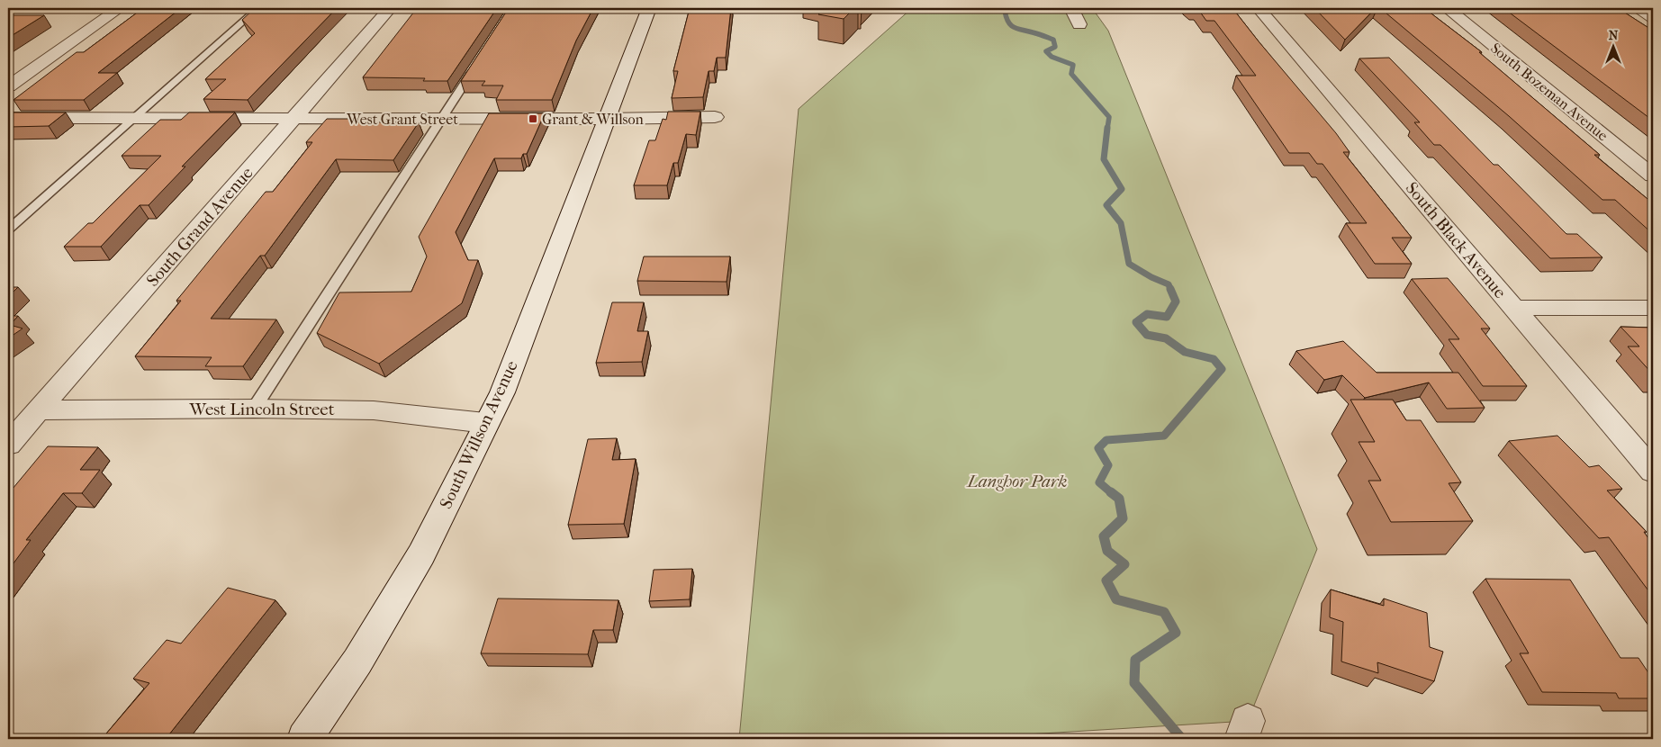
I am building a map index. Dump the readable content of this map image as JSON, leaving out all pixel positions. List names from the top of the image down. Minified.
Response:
{"streets":{"street":["South Bozeman Avenue","West Grant Street","South Grand Avenue","South Black Avenue","West Lincoln Street","South Willson Avenue"]},"crossings":[["West Grant Street","South Grand Avenue"],["West Grant Street","South Willson Avenue"],["South Grand Avenue","West Lincoln Street"],["West Lincoln Street","South Willson Avenue"]],"parks":["Langhor Park"],"places":{"transit":["Grant & Willson"]},"north":"top"}
